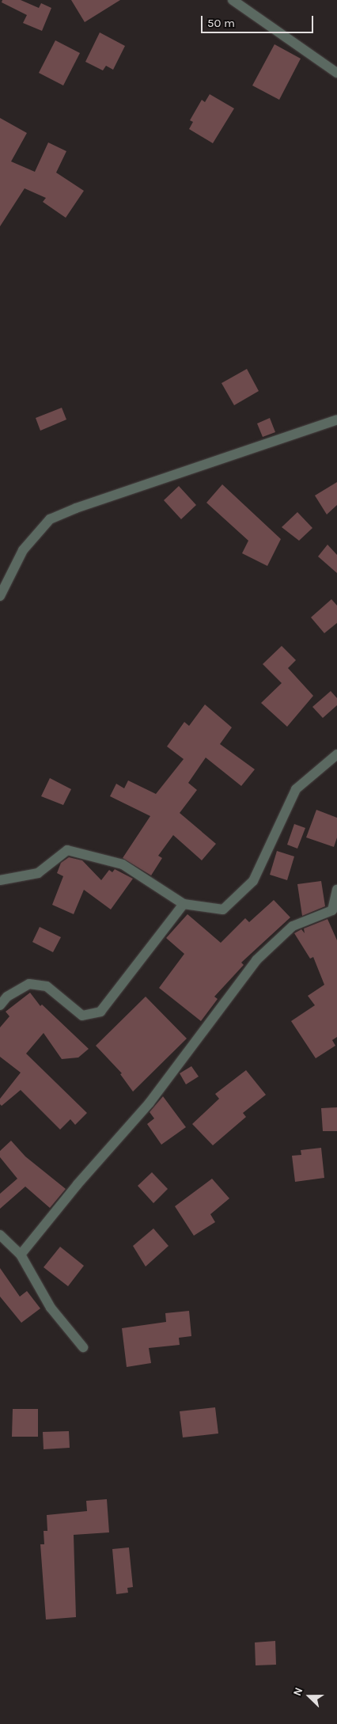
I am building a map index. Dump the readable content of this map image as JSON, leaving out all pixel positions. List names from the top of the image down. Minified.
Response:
{"scale_bar":"50 m","north":"left"}
